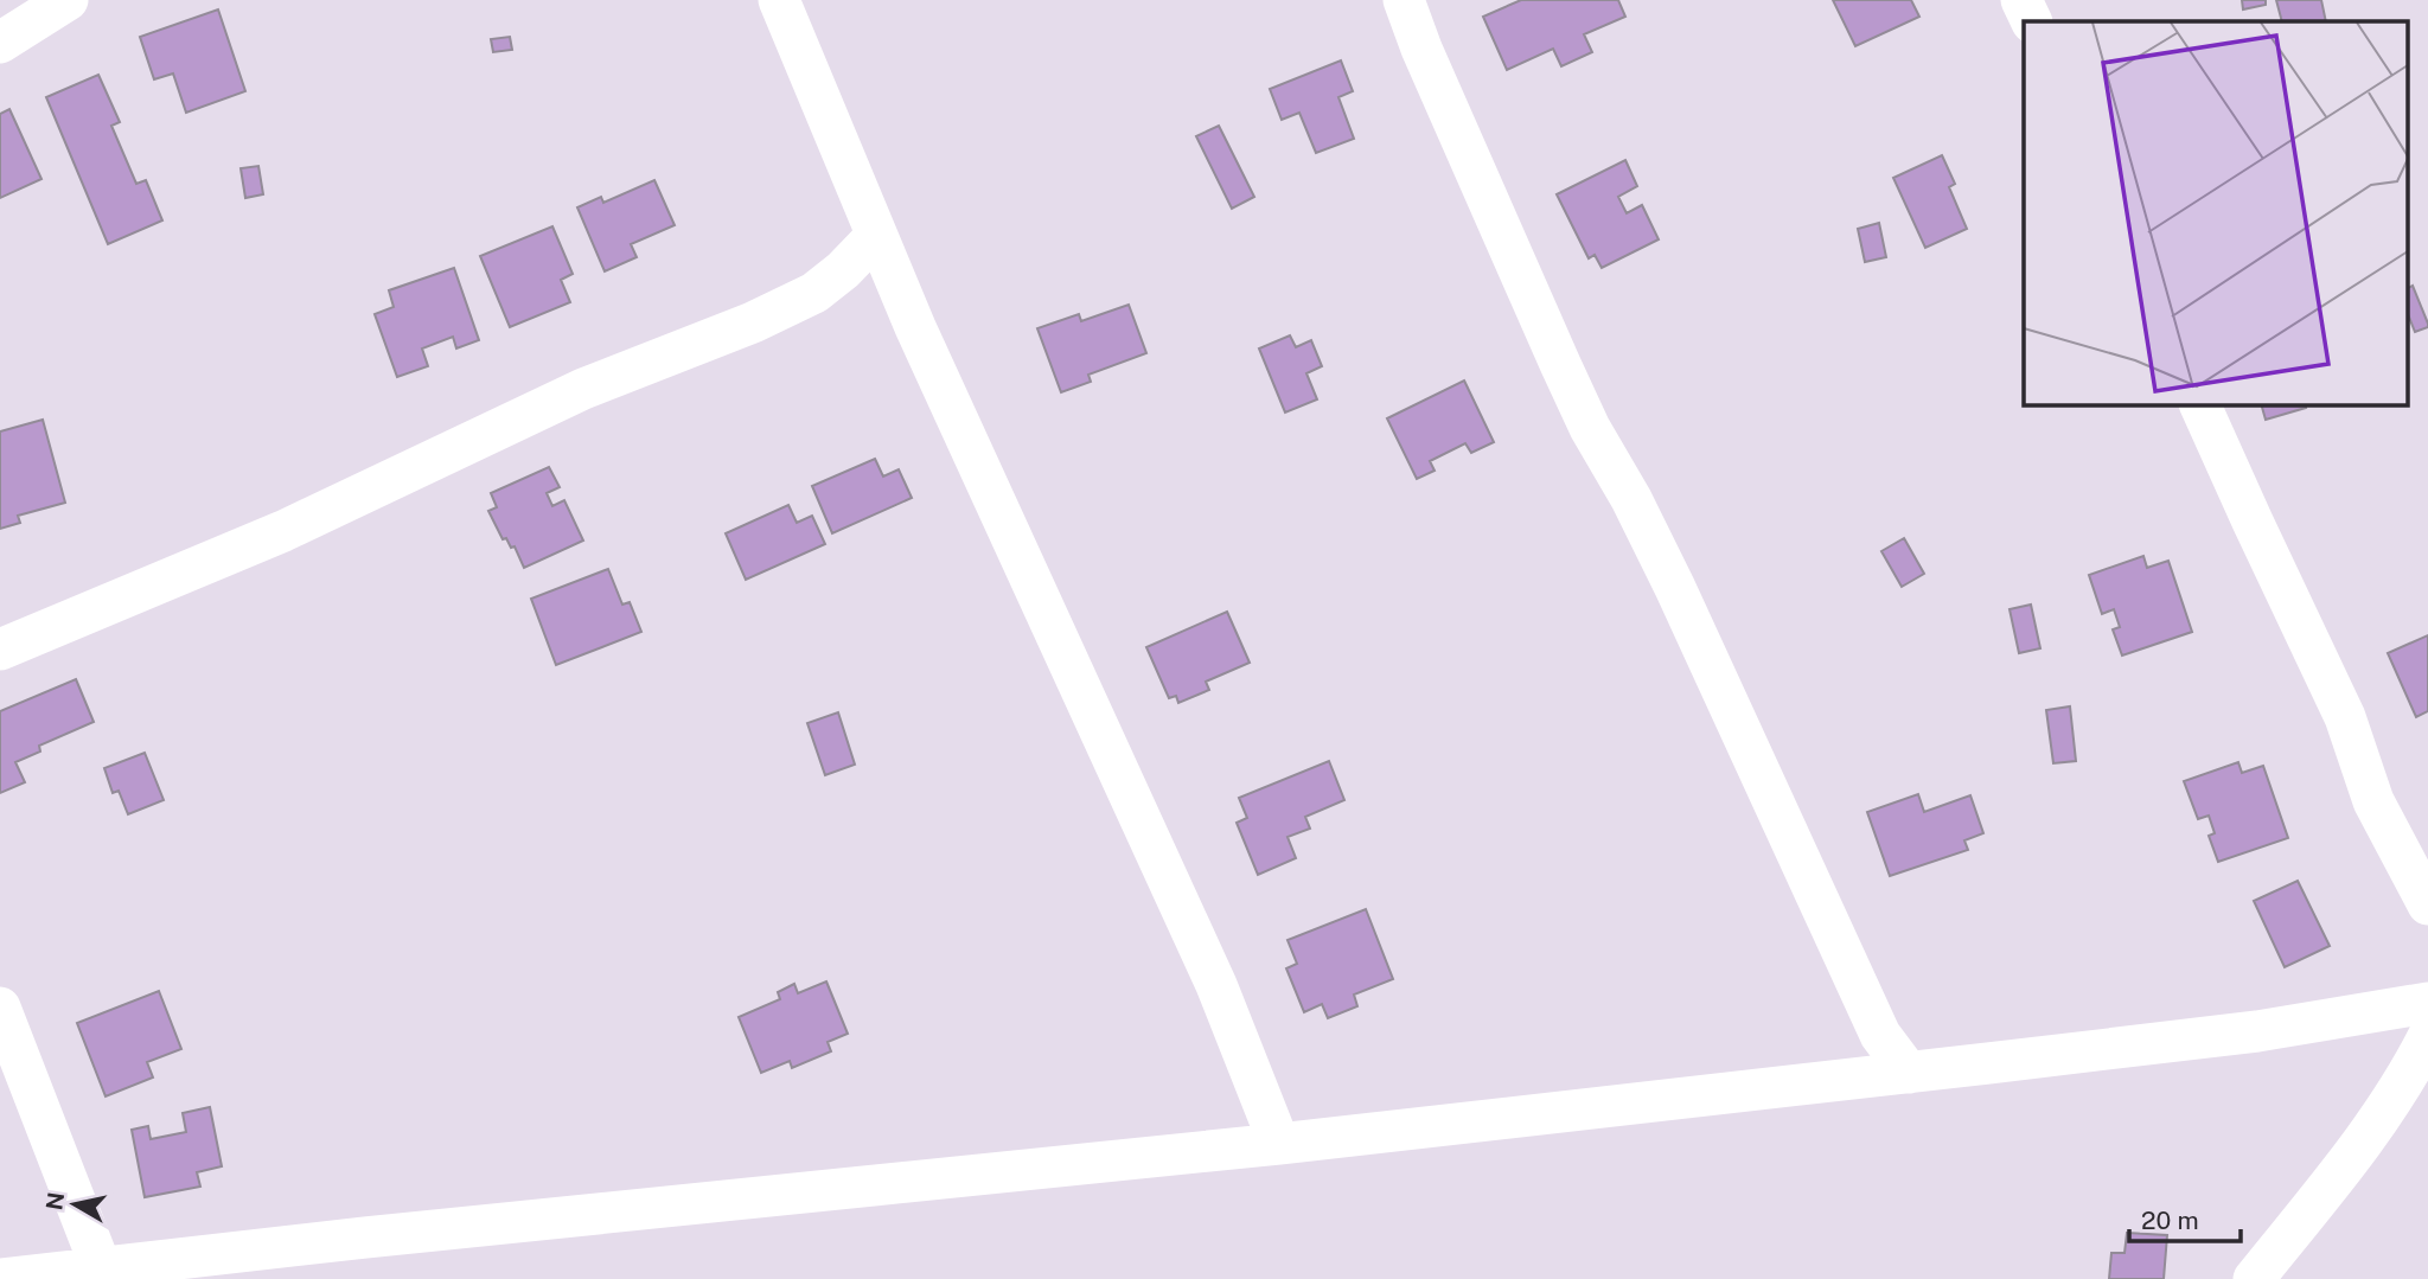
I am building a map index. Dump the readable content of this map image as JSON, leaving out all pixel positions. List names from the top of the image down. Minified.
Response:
{"scale_bar":"20 m","north":"left"}
